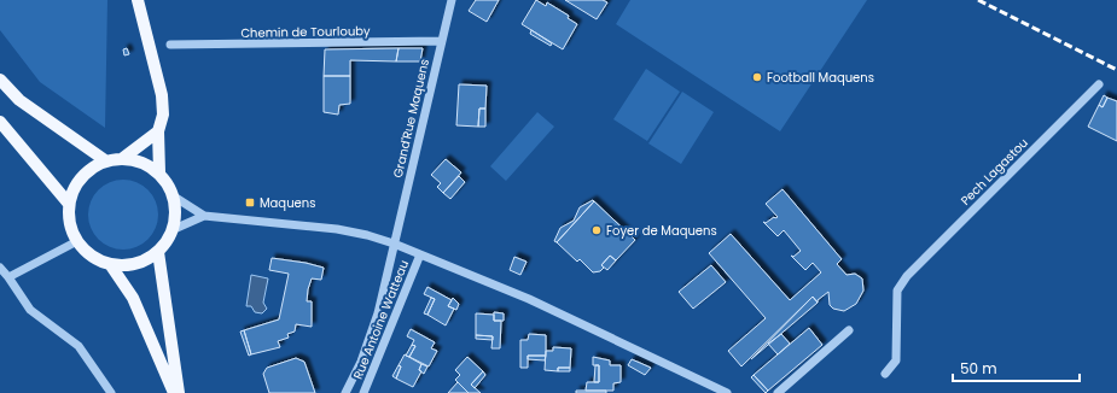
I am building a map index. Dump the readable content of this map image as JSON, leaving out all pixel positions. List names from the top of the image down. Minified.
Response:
{"streets":{"street":["Chemin de Tourlouby","Grand'Rue Maquens","Pech Lagastou","Rue Antoine Watteau"]},"crossings":[["Chemin de Tourlouby","Grand'Rue Maquens"],["Grand'Rue Maquens","Rue Antoine Watteau"]],"places":{"other":["Football Maquens","Foyer de Maquens"],"transit":["Maquens"]},"scale_bar":"50 m"}
